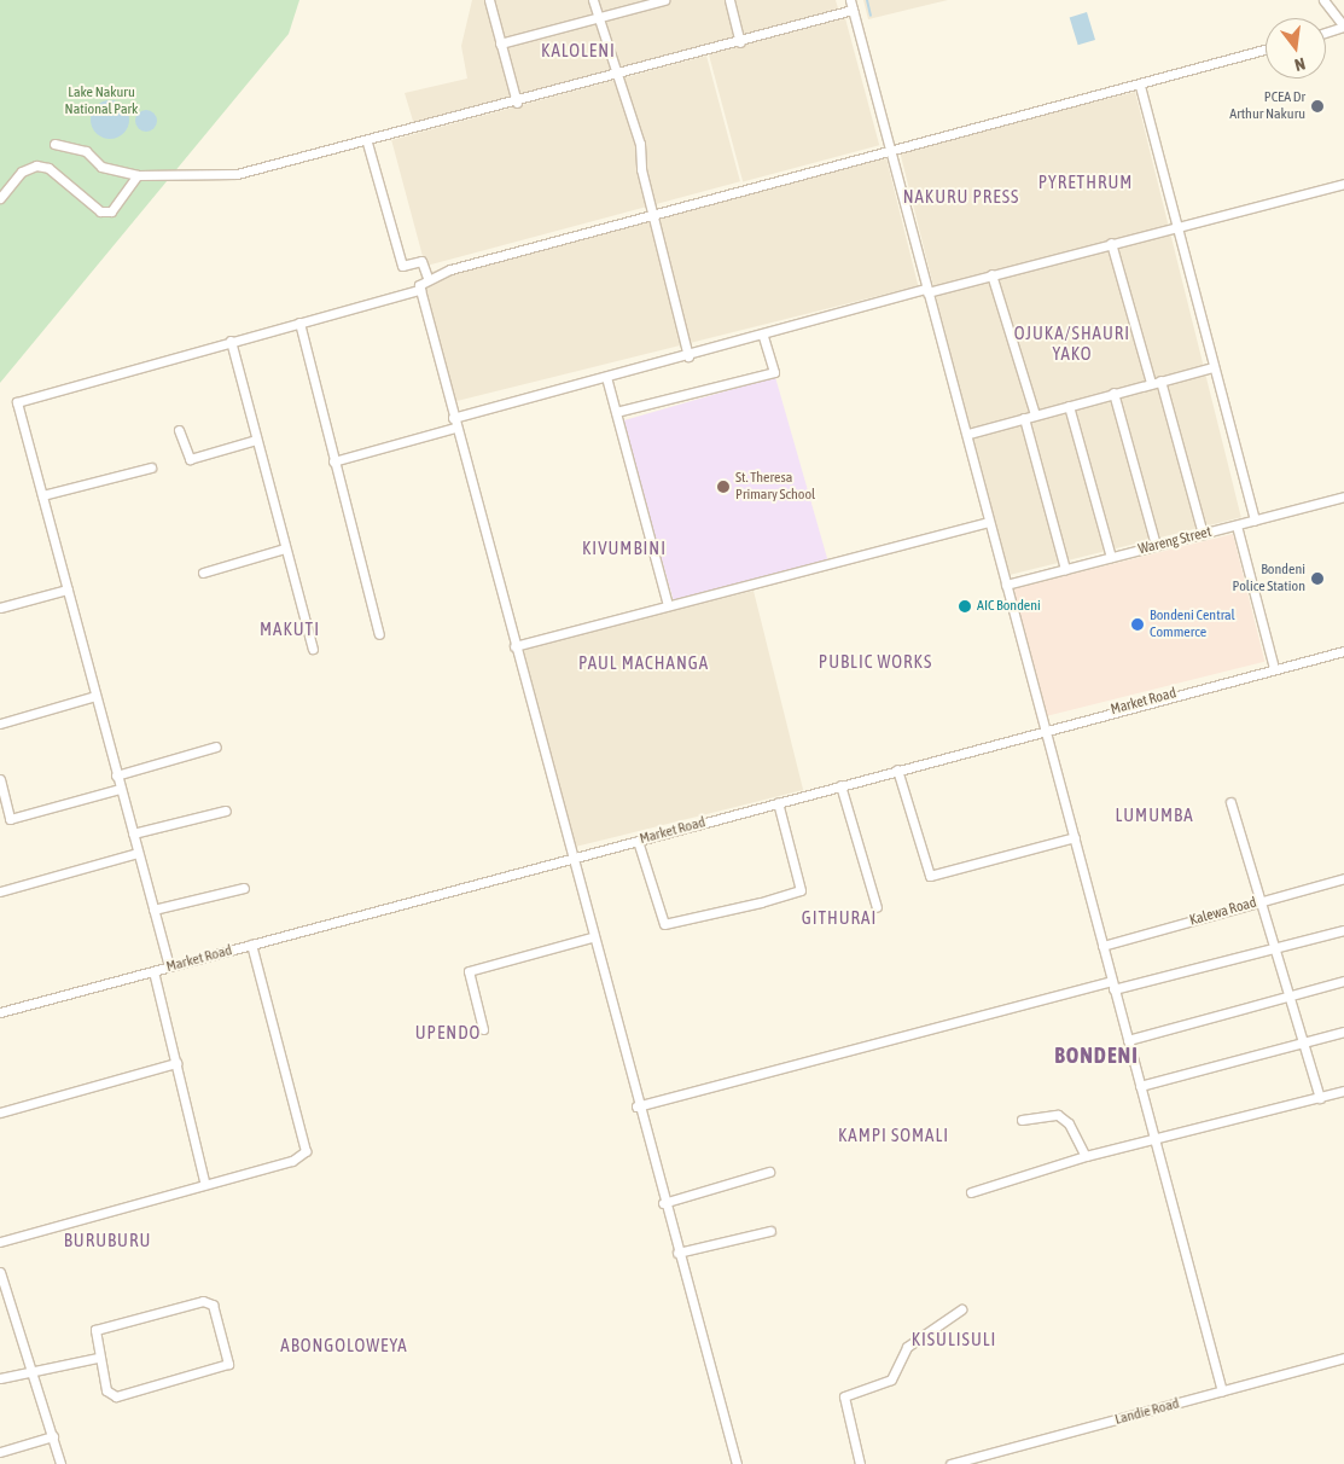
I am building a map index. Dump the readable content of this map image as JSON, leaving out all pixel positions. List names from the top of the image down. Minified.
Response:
{"streets":{"street":["Wareng Street","Market Road","Kalewa Road","Landie Road"]},"districts":["KALOLENI","PYRETHRUM","NAKURU PRESS","OJUKA/SHAURI YAKO","KIVUMBINI","MAKUTI","PUBLIC WORKS","PAUL MACHANGA","LUMUMBA","GITHURAI","UPENDO","BONDENI","KAMPI SOMALI","BURUBURU","KISULISULI","ABONGOLOWEYA"],"parks":["Lake Nakuru National Park"],"places":["PCEA Dr Arthur Nakuru","St. Theresa Primary School","Bondeni Police Station","AIC Bondeni","Bondeni Central Commerce"],"north":"bottom"}
